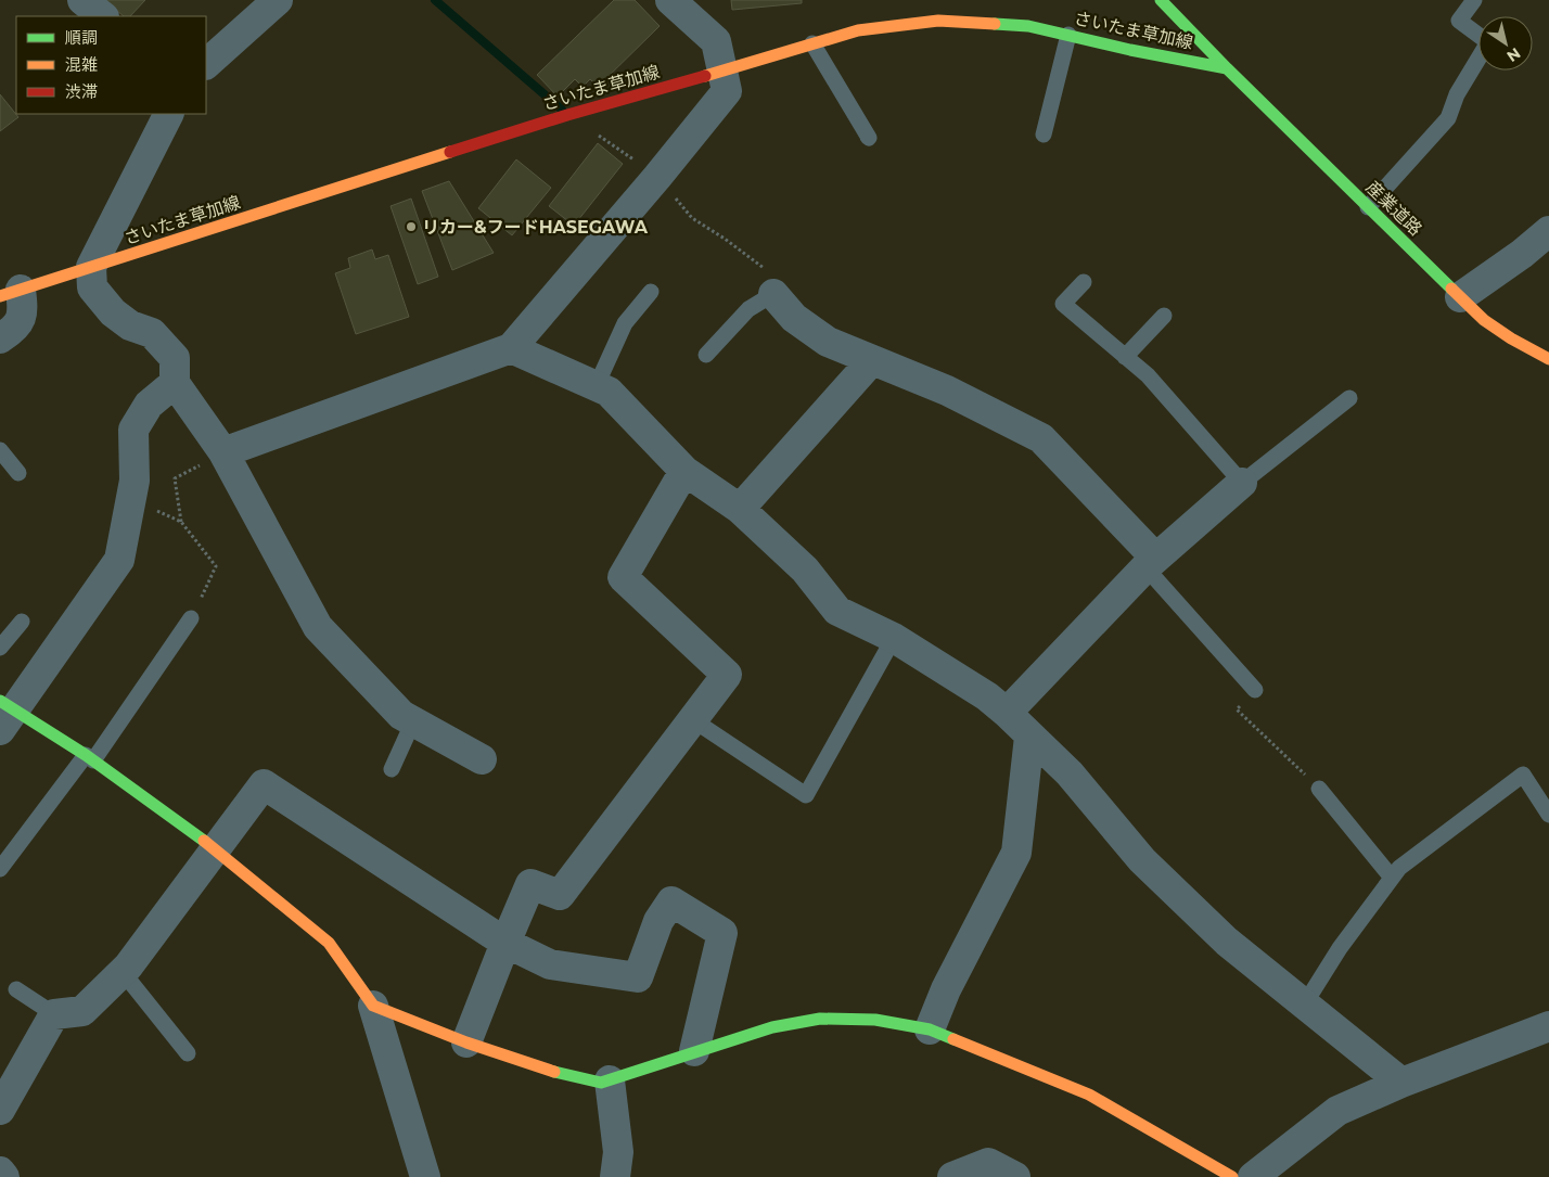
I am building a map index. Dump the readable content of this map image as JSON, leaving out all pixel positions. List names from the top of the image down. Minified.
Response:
{"streets":{"main road":["さいたま草加線","産業道路"]},"crossings":[["さいたま草加線","産業道路"]],"places":["リカー&フードHASEGAWA"],"legend":["順調","混雑","渋滞"],"north":"bottom right"}
